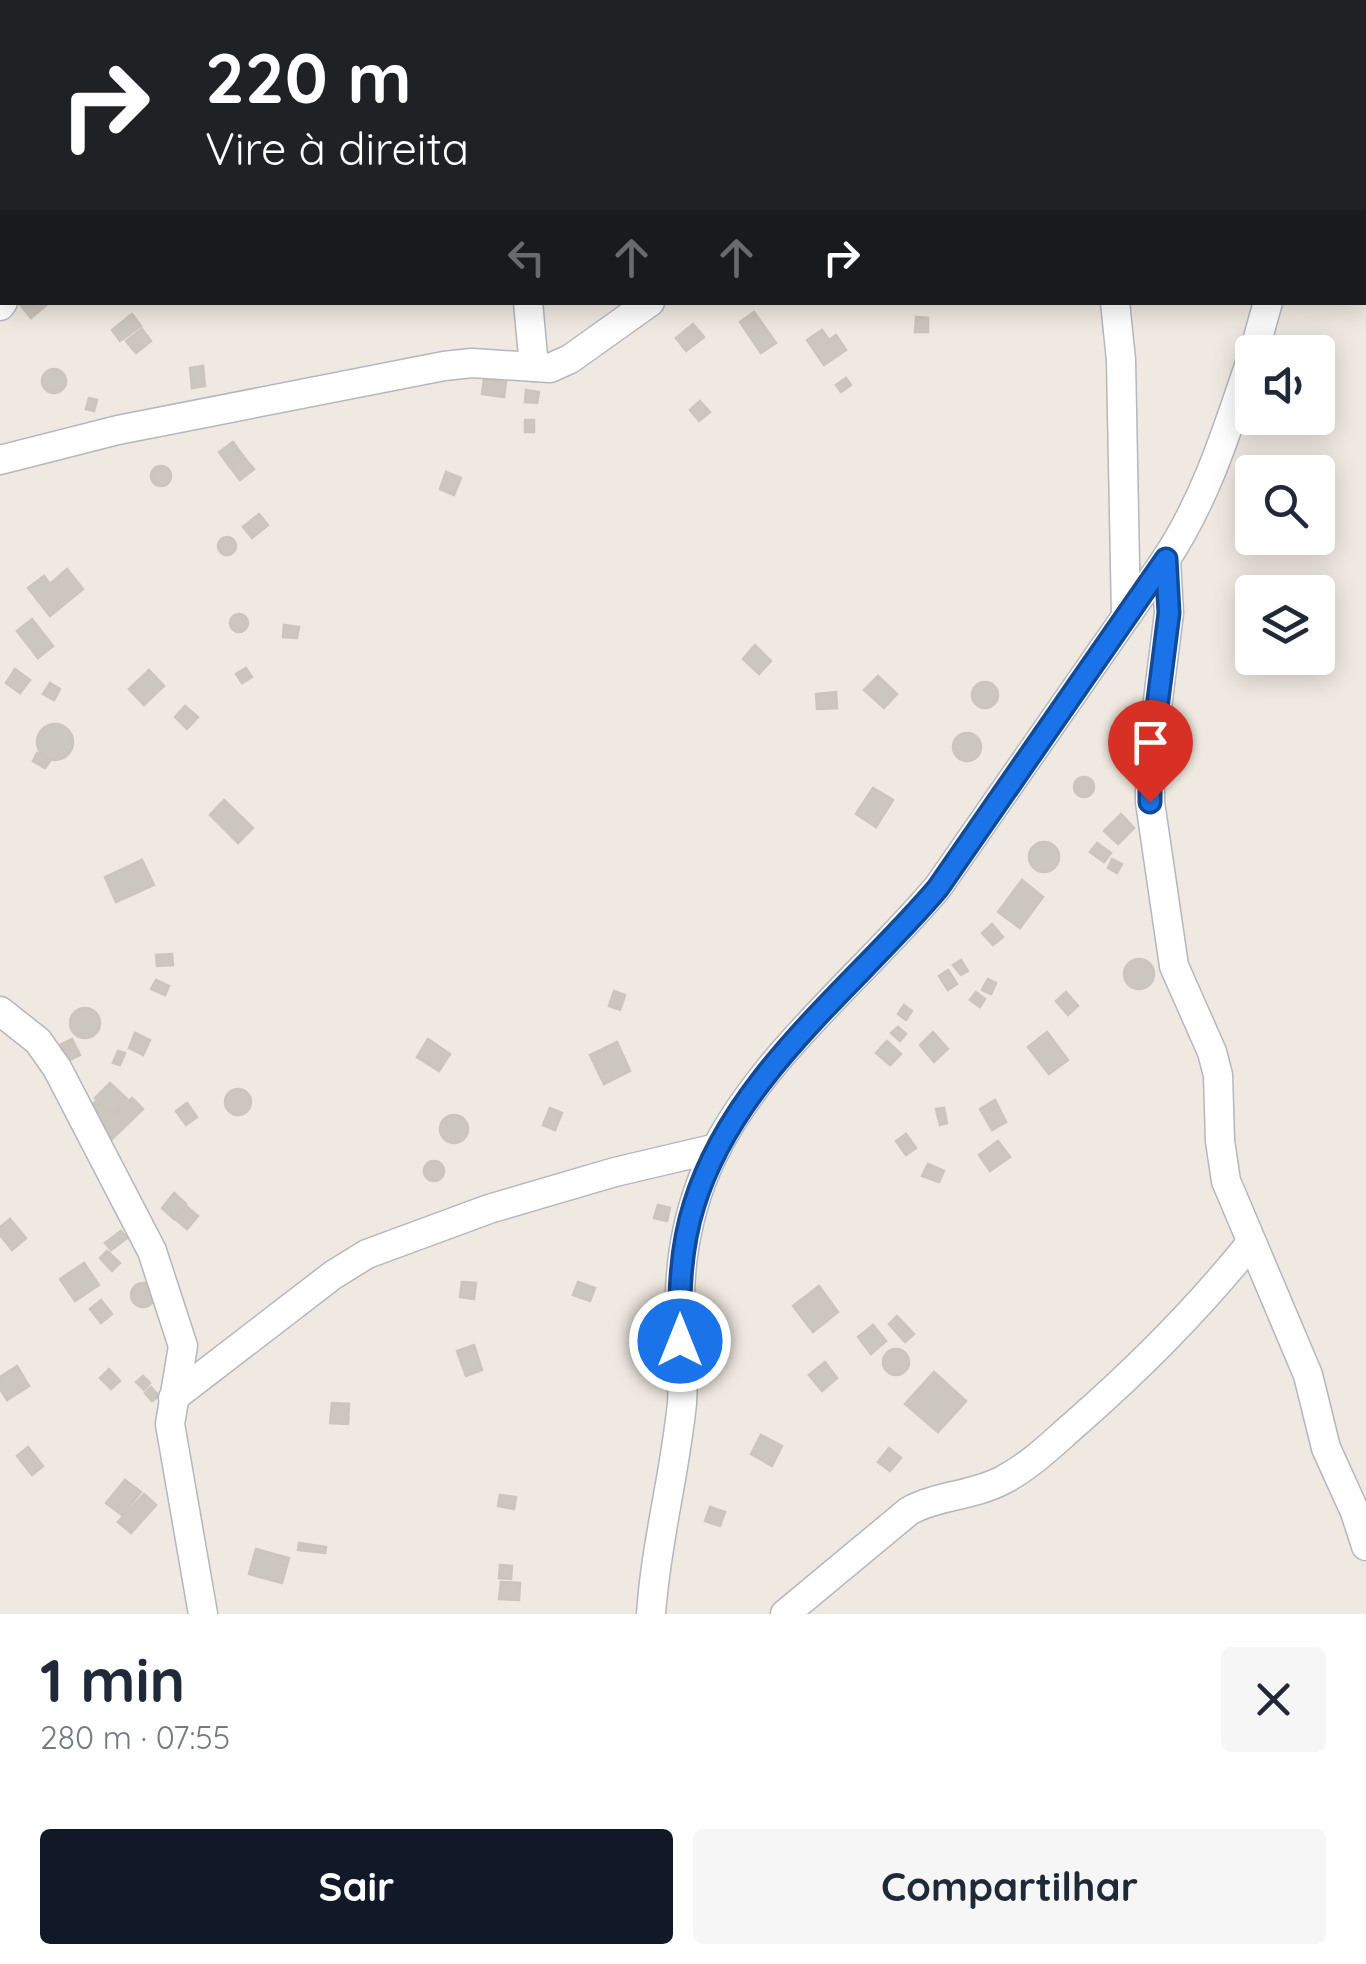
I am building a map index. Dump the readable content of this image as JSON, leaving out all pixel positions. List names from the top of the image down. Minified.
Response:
{"page":{"turn":["220 m","Vire à direita"],"heading":["1 min","280 m · 07:55"],"buttons":["Sair","Compartilhar"]}}
